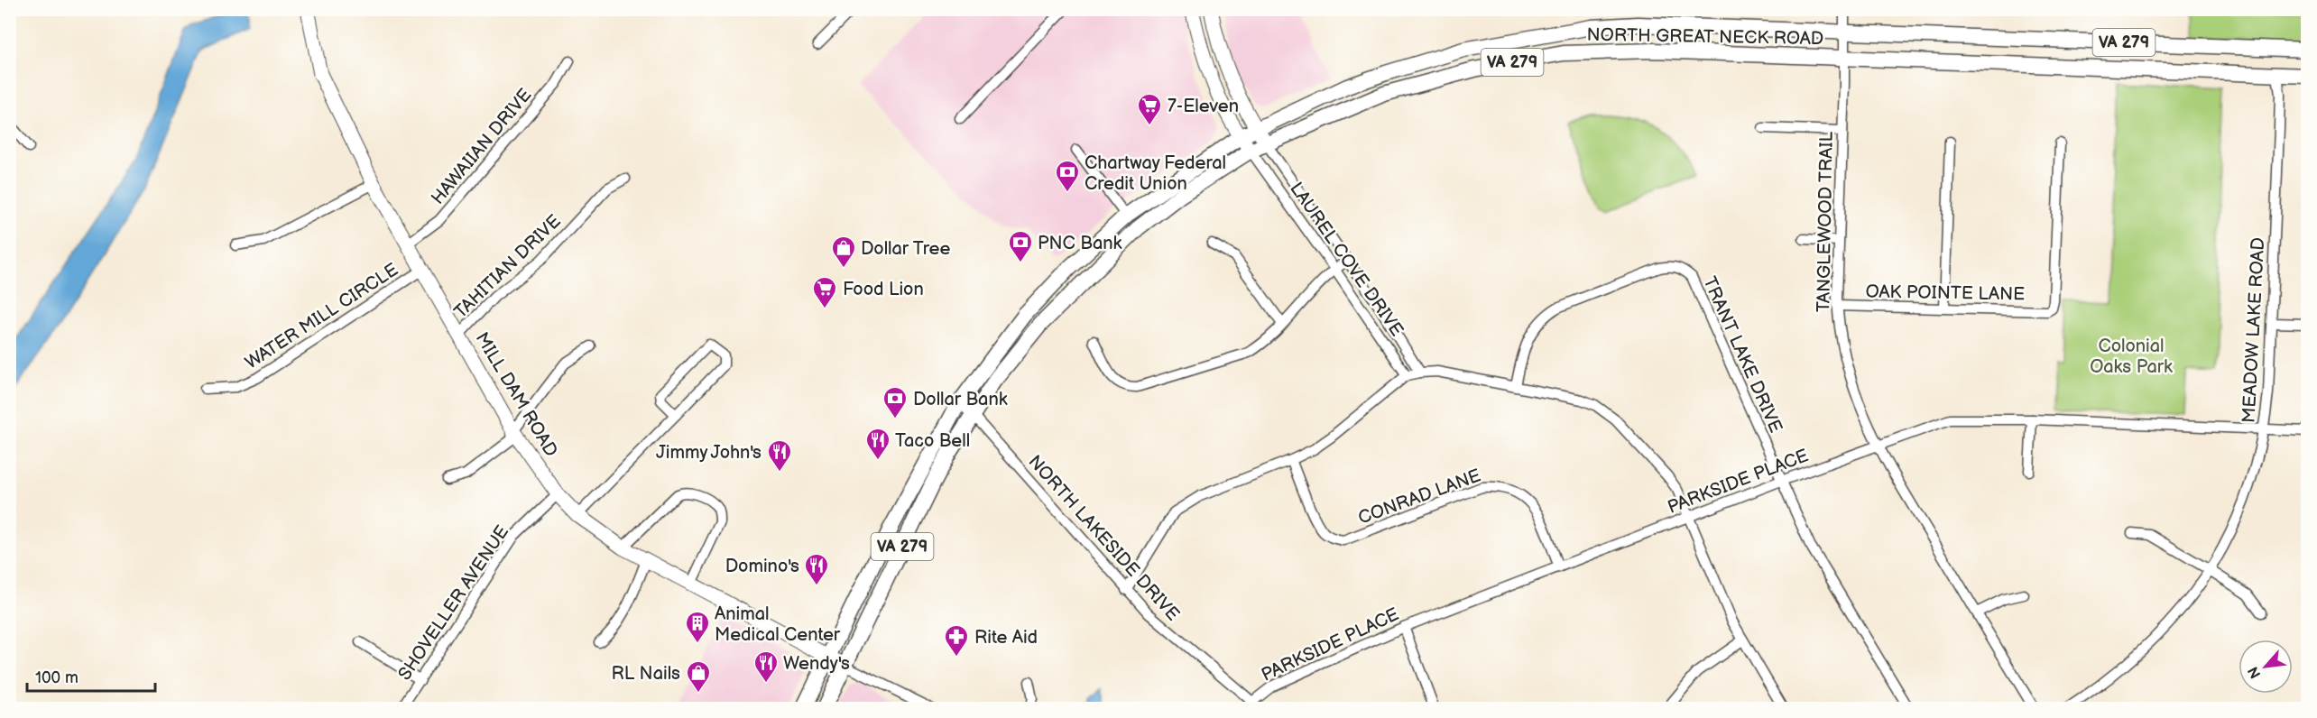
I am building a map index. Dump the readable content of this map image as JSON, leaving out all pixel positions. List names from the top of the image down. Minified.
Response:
{"streets":{"main road":["NORTH GREAT NECK ROAD","VA 279"],"street":["HAWAIIAN DRIVE","TANGLEWOOD TRAIL","LAUREL COVE DRIVE","TAHITIAN DRIVE","OAK POINTE LANE","WATER MILL CIRCLE","MEADOW LAKE ROAD","TRANT LAKE DRIVE","MILL DAM ROAD","PARKSIDE PLACE","CONRAD LANE","NORTH LAKESIDE DRIVE","SHOVELLER AVENUE"]},"crossings":[["NORTH GREAT NECK ROAD","TANGLEWOOD TRAIL"],["NORTH GREAT NECK ROAD","LAUREL COVE DRIVE"],["NORTH GREAT NECK ROAD","MEADOW LAKE ROAD"],["NORTH GREAT NECK ROAD","MILL DAM ROAD"],["NORTH GREAT NECK ROAD","NORTH LAKESIDE DRIVE"],["HAWAIIAN DRIVE","MILL DAM ROAD"],["TANGLEWOOD TRAIL","OAK POINTE LANE"],["TANGLEWOOD TRAIL","PARKSIDE PLACE"],["TAHITIAN DRIVE","MILL DAM ROAD"],["WATER MILL CIRCLE","MILL DAM ROAD"],["MEADOW LAKE ROAD","PARKSIDE PLACE"],["TRANT LAKE DRIVE","PARKSIDE PLACE"],["MILL DAM ROAD","SHOVELLER AVENUE"],["PARKSIDE PLACE","CONRAD LANE"],["PARKSIDE PLACE","NORTH LAKESIDE DRIVE"]],"parks":["Colonial Oaks Park"],"places":{"supermarket":["7-Eleven","Food Lion"],"bank":["Chartway Federal Credit Union","PNC Bank","Dollar Bank"],"shop":["Dollar Tree","RL Nails"],"restaurant":["Taco Bell","Jimmy John's","Domino's","Wendy's"],"building":["Animal Medical Center"],"pharmacy":["Rite Aid"]},"scale_bar":"100 m","north":"bottom left"}
